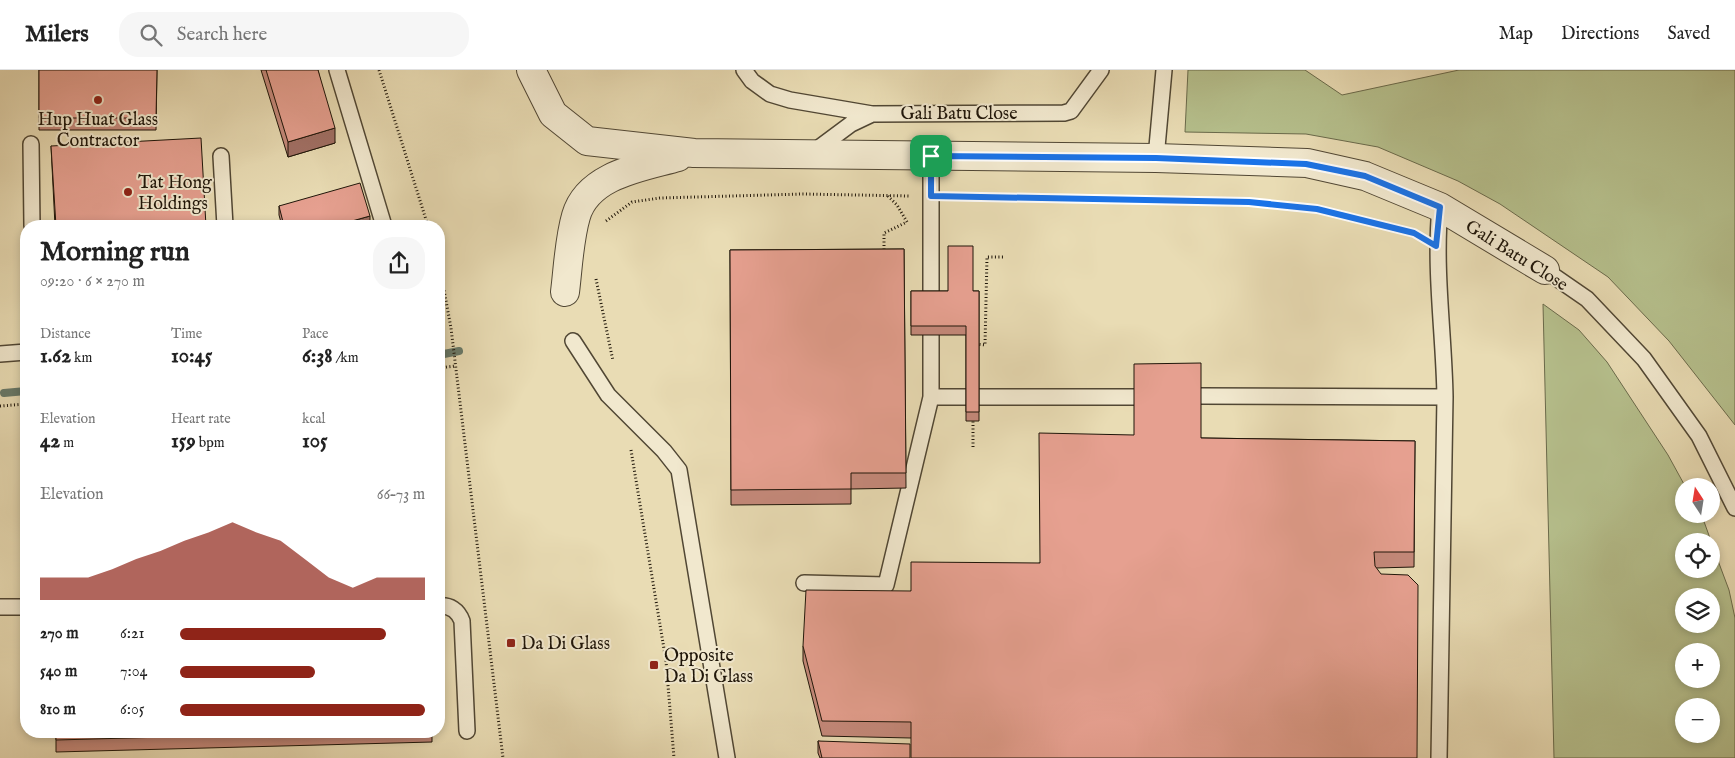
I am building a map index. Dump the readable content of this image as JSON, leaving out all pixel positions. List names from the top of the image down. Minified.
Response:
{"streets":{"street":["Gali Batu Close"]},"places":{"other":["Hup Huat Glass Contractor","Tat Hong Holdings"],"transit":["Da Di Glass","Opposite Da Di Glass"]},"north":"top","page":{"header":"Milers","search":"Search here","nav":["Map","Directions","Saved"],"heading":["Morning run","09:20 · 6 × 270 m"],"stats":[["Distance","1.62 km"],["Time","10:45"],["Pace","6:38 /km"],["Elevation","42 m"],["Heart rate","159 bpm"],["kcal","105"]],"chart":["Elevation","66–73 m"],"map_buttons":["+","−"],"list":[{"name":"270 m","note":"6:21"},{"name":"540 m","note":"7:04"},{"name":"810 m","note":"6:05"}]}}
